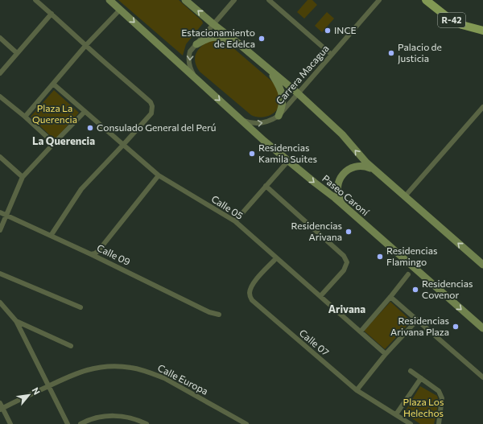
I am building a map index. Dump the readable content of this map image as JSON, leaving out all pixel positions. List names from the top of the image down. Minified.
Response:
{"streets":{"main road":["R-42"],"street":["Carrera Macagua","Paseo Caroní","Calle 05","Calle 09","Calle 07","Calle Europa"]},"crossings":[["Carrera Macagua","Paseo Caroní"],["Calle 05","Calle 07"]],"districts":["La Querencia","Arivana"],"parks":["Plaza La Querencia","Plaza Los Helechos"],"places":["INCE","Estacionamiento de Edelca","Palacio de Justicia","Consulado General del Perú","Residencias Kamila Suites","Residencias Arivana","Residencias Flamingo","Residencias Covenor","Residencias Arivana Plaza"],"north":"top right"}
